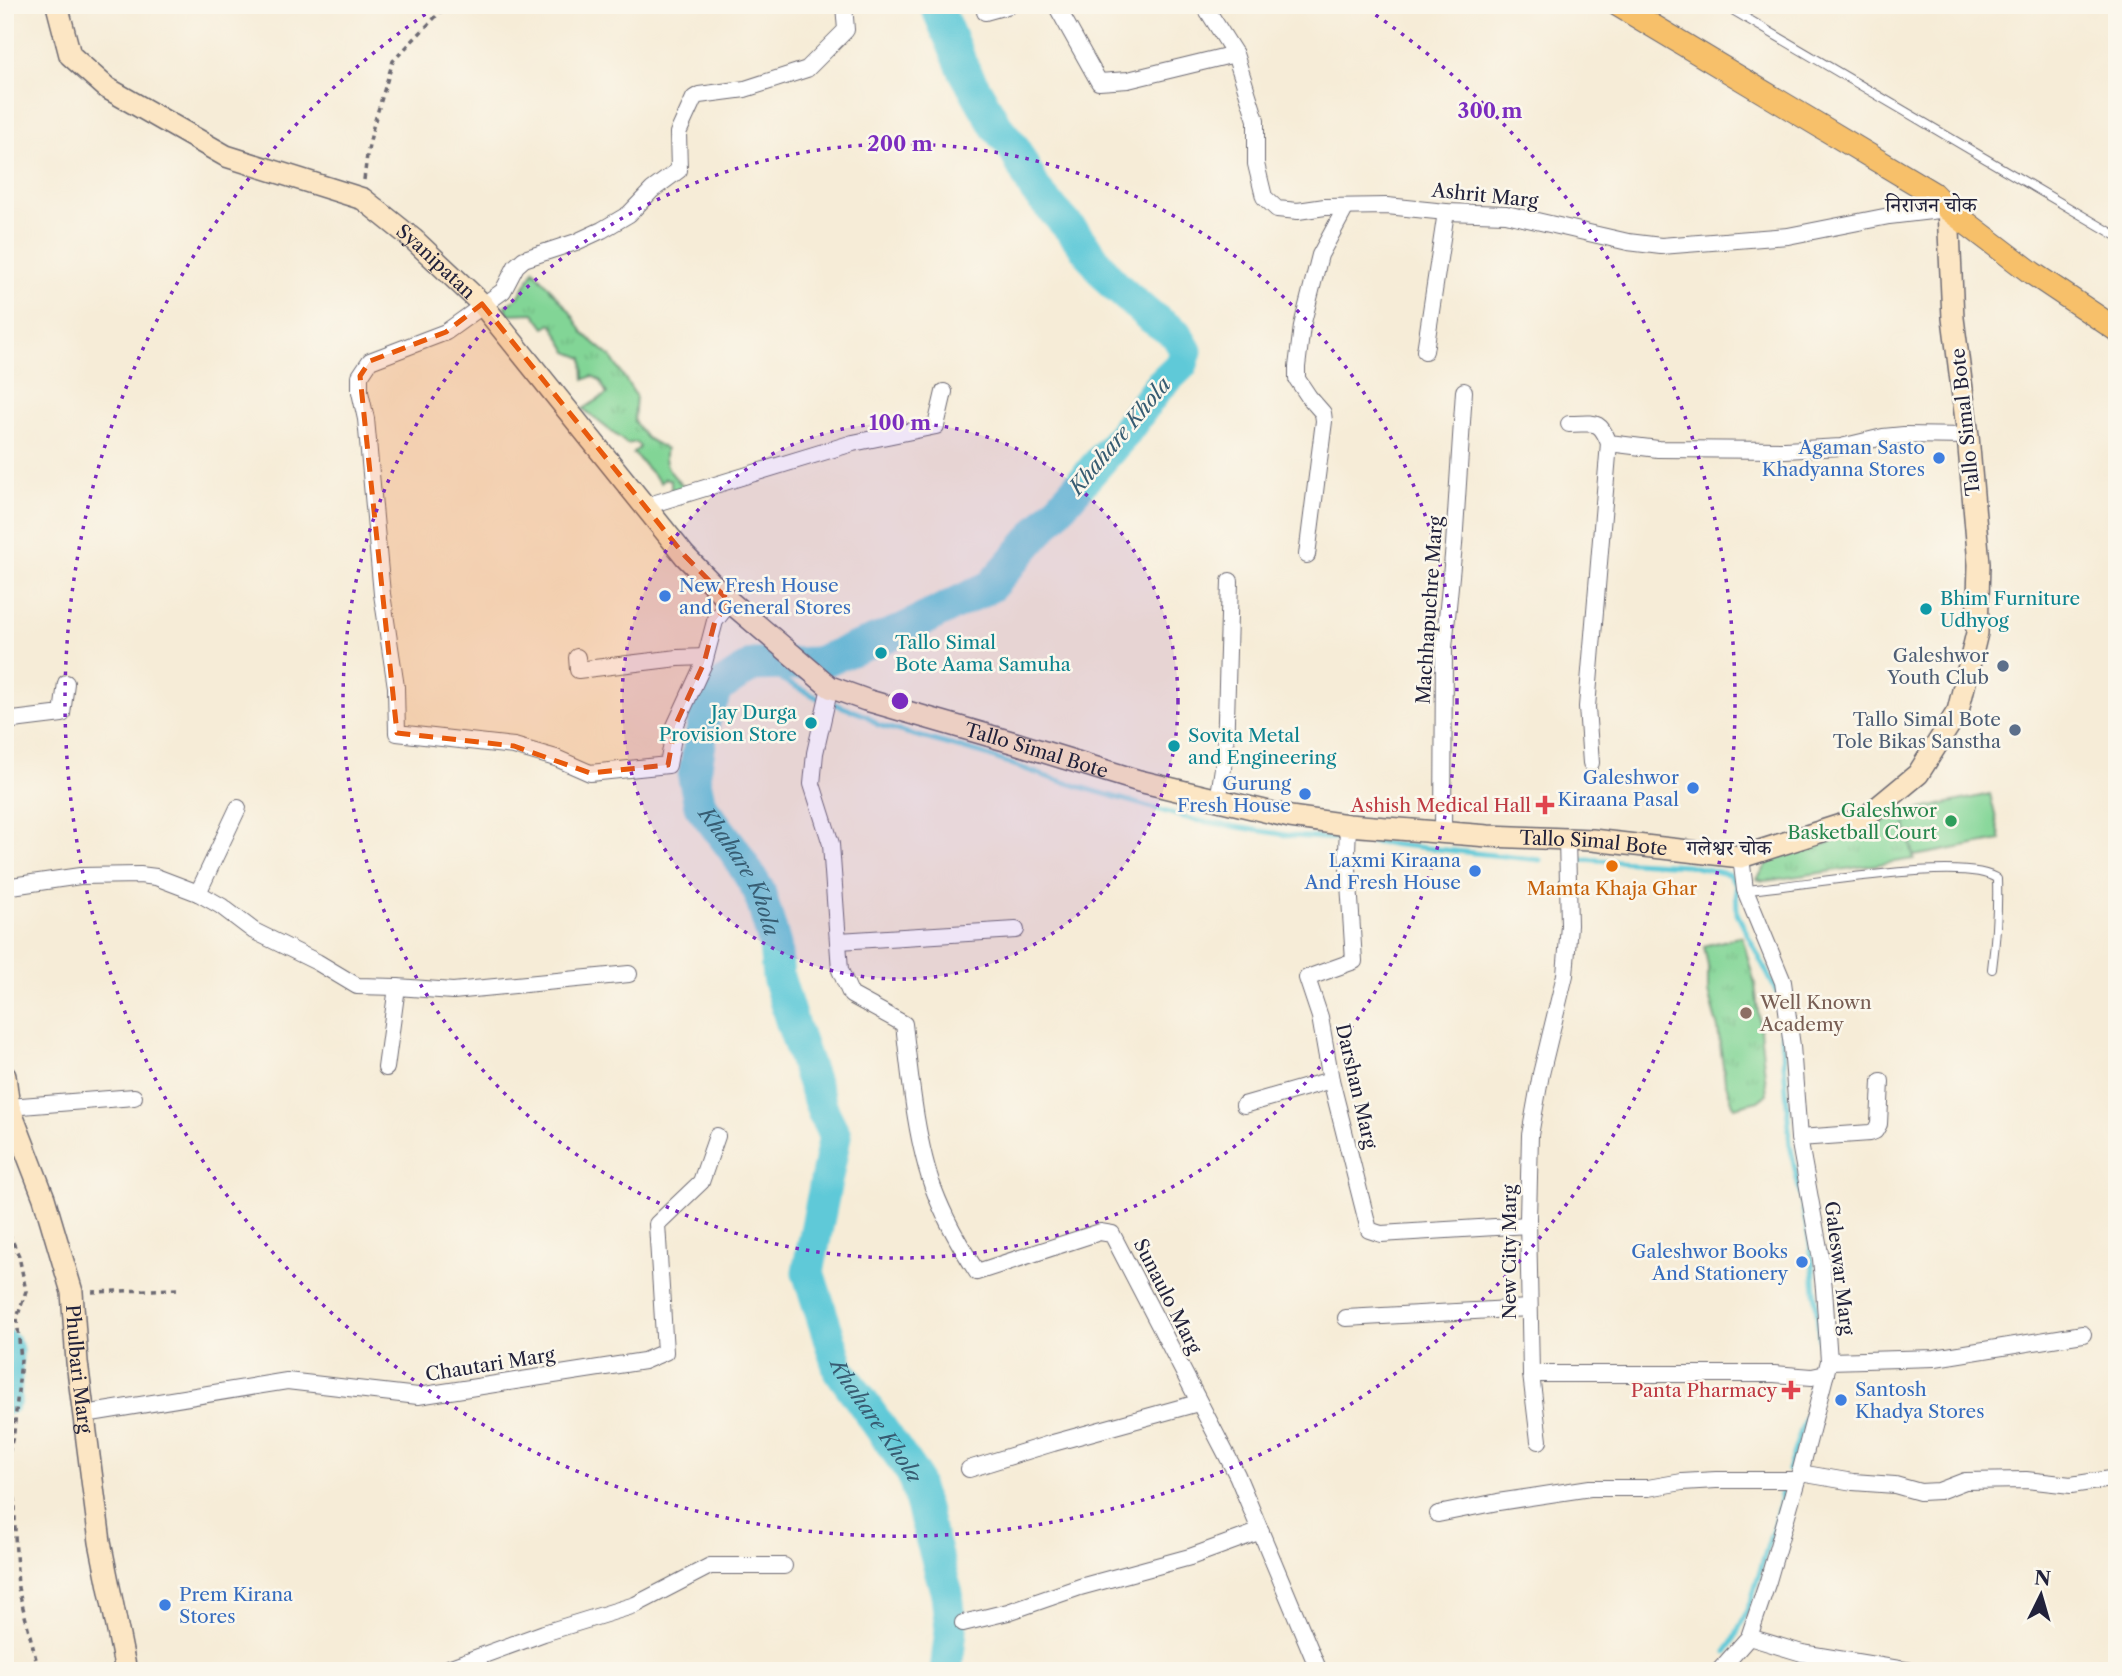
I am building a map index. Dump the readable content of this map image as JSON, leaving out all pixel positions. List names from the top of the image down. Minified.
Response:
{"streets":{"main road":["Syanipatan","Tallo Simal Bote","Phulbari Marg"],"street":["Ashrit Marg","Machhapuchre Marg","Darshan Marg","New City Marg","Galeswar Marg","Sunaulo Marg","Chautari Marg"]},"crossings":[["Ashrit Marg","Tallo Simal Bote"],["Syanipatan","Tallo Simal Bote"],["Tallo Simal Bote","Machhapuchre Marg"],["Tallo Simal Bote","Darshan Marg"],["Tallo Simal Bote","New City Marg"],["Tallo Simal Bote","Galeswar Marg"],["Tallo Simal Bote","Sunaulo Marg"],["Darshan Marg","New City Marg"],["Chautari Marg","Phulbari Marg"]],"districts":["निराजन चोक","गलेश्वर चोक"],"water":["Khahare Khola"],"places":{"other":["Agaman Sasto Khadyanna Stores","New Fresh House and General Stores","Bhim Furniture Udhyog","Tallo Simal Bote Aama Samuha","Galeshwor Youth Club","Jay Durga Provision Store","Tallo Simal Bote Tole Bikas Sanstha","Sovita Metal and Engineering","Galeshwor Kiraana Pasal","Gurung Fresh House","Galeshwor Basketball Court","Mamta Khaja Ghar","Laxmi Kiraana And Fresh House","Well Known Academy","Galeshwor Books And Stationery","Santosh Khadya Stores","Prem Kirana Stores"],"health":["Ashish Medical Hall","Panta Pharmacy"]},"north":"top","rings":["300 m","200 m","100 m"]}
